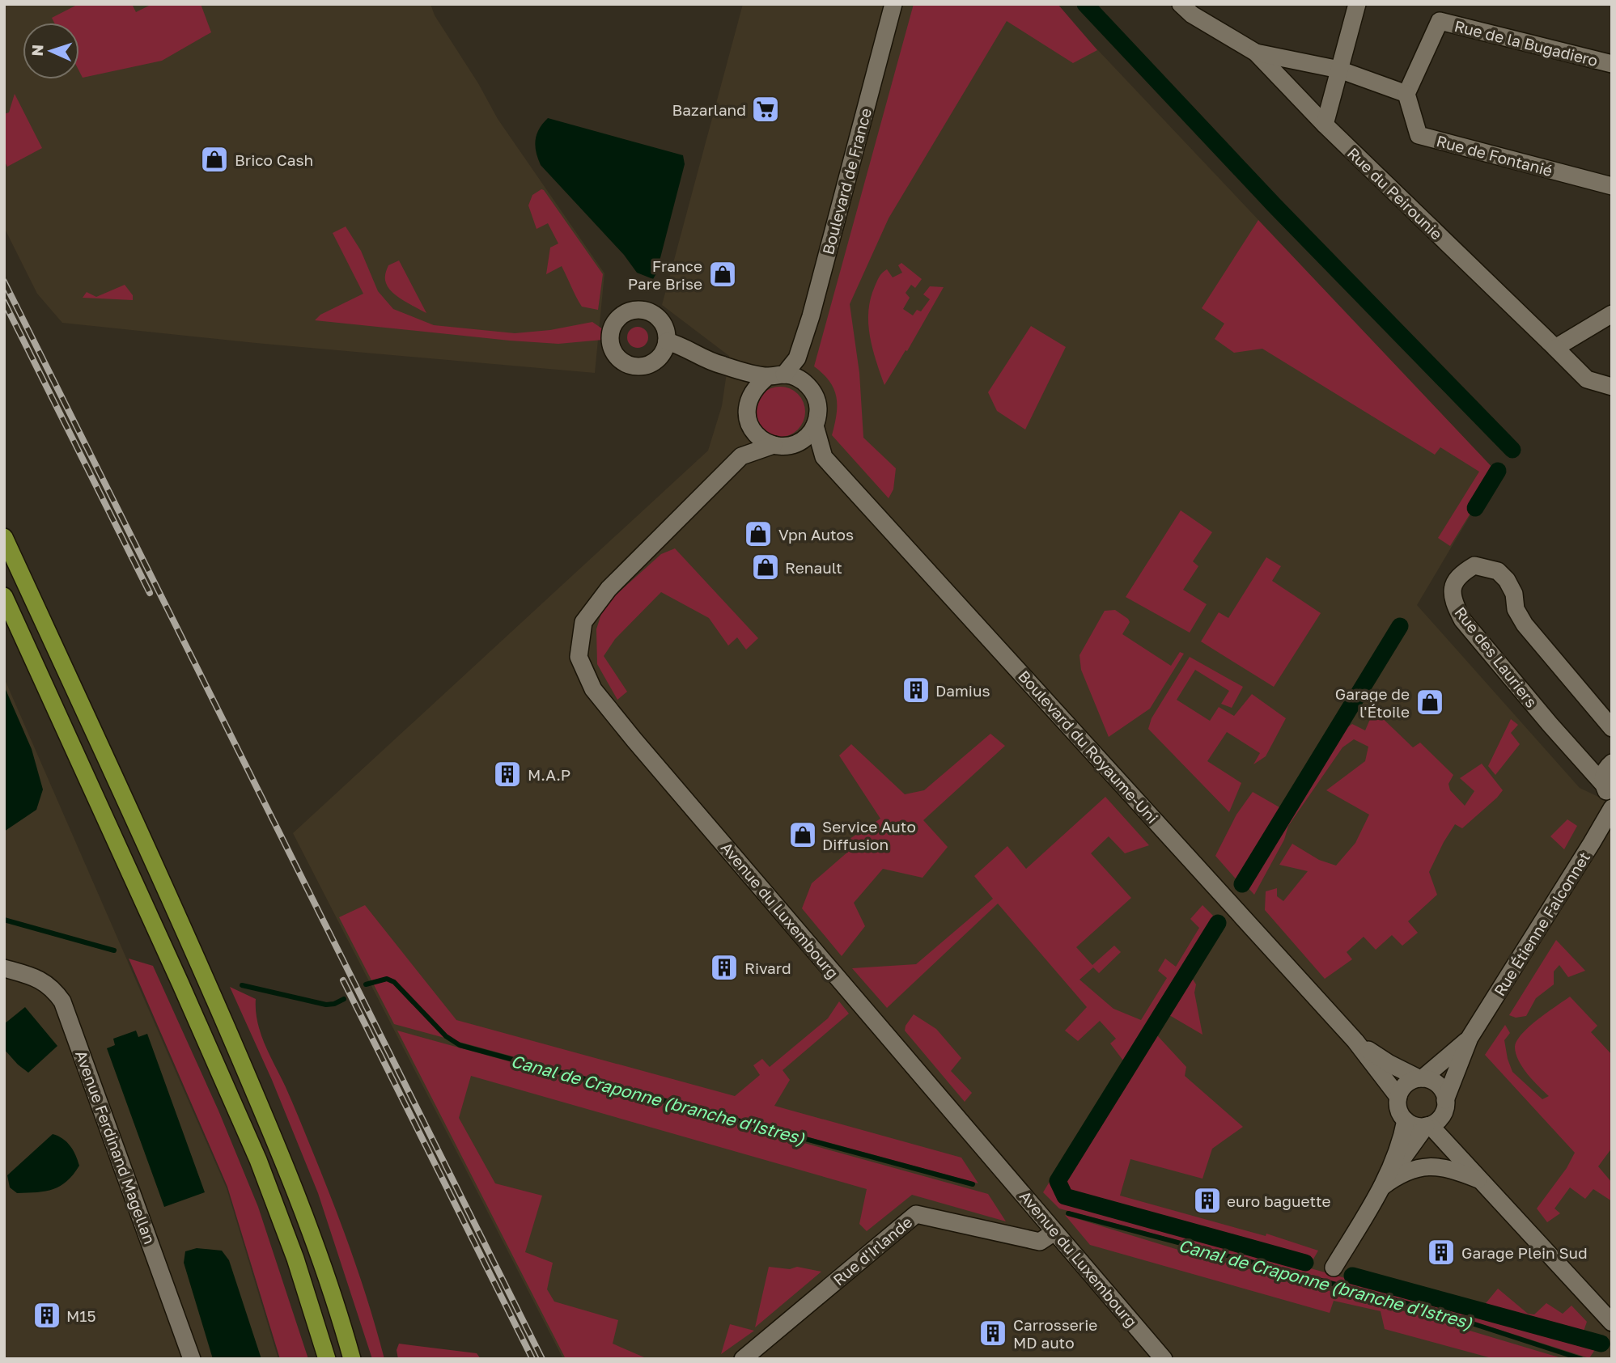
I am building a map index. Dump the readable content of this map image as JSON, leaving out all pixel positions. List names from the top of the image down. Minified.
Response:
{"streets":{"street":["Rue de la Bugadiero","Rue de Fontanié","Boulevard de France","Rue du Peirounie","Rue des Lauriers","Boulevard du Royaume-Uni","Avenue du Luxembourg","Rue Étienne Falconnet","Avenue Ferdinand Magellan","Rue d'Irlande"]},"crossings":[["Rue de la Bugadiero","Rue de Fontanié"],["Boulevard de France","Boulevard du Royaume-Uni"],["Boulevard de France","Avenue du Luxembourg"],["Boulevard du Royaume-Uni","Avenue du Luxembourg"],["Boulevard du Royaume-Uni","Rue Étienne Falconnet"],["Avenue du Luxembourg","Rue d'Irlande"]],"water":["Canal de Craponne (branche d'Istres)"],"places":{"supermarket":["Bazarland"],"shop":["Brico Cash","France Pare Brise","Vpn Autos","Renault","Garage de l'Étoile","Service Auto Diffusion"],"building":["Damius","M.A.P","Rivard","euro baguette","Garage Plein Sud","M15","Carrosserie MD auto"]},"north":"left"}
